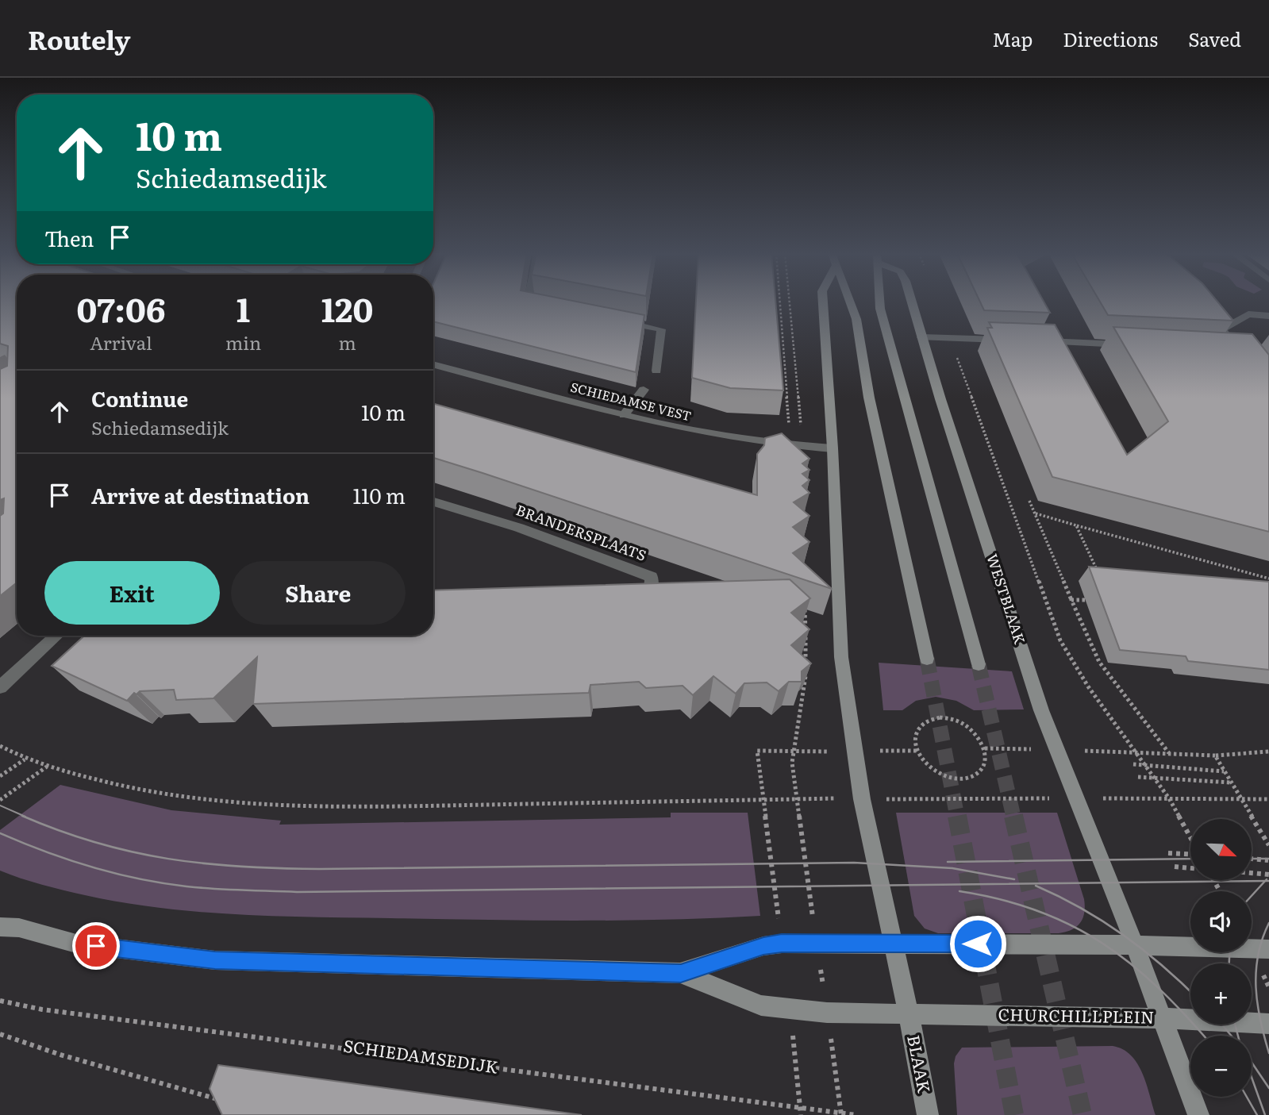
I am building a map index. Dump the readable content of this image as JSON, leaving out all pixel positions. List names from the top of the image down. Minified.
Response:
{"streets":{"main road":["WESTBLAAK","CHURCHILLPLEIN","BLAAK"],"street":["SCHIEDAMSE VEST","BRANDERSPLAATS"],"path":["SCHIEDAMSEDIJK"]},"crossings":[["WESTBLAAK","CHURCHILLPLEIN"],["CHURCHILLPLEIN","BLAAK"]],"north":"bottom right","page":{"header":"Routely","nav":["Map","Directions","Saved"],"turn":["10 m","Schiedamsedijk"],"then":"Then","eta":["07:06","Arrival","1","min","120","m"],"list":[{"name":"Continue","note":"Schiedamsedijk","value":"10 m"},{"name":"Arrive at destination","value":"110 m"}],"buttons":["Exit","Share"],"map_buttons":["+","−"]}}
